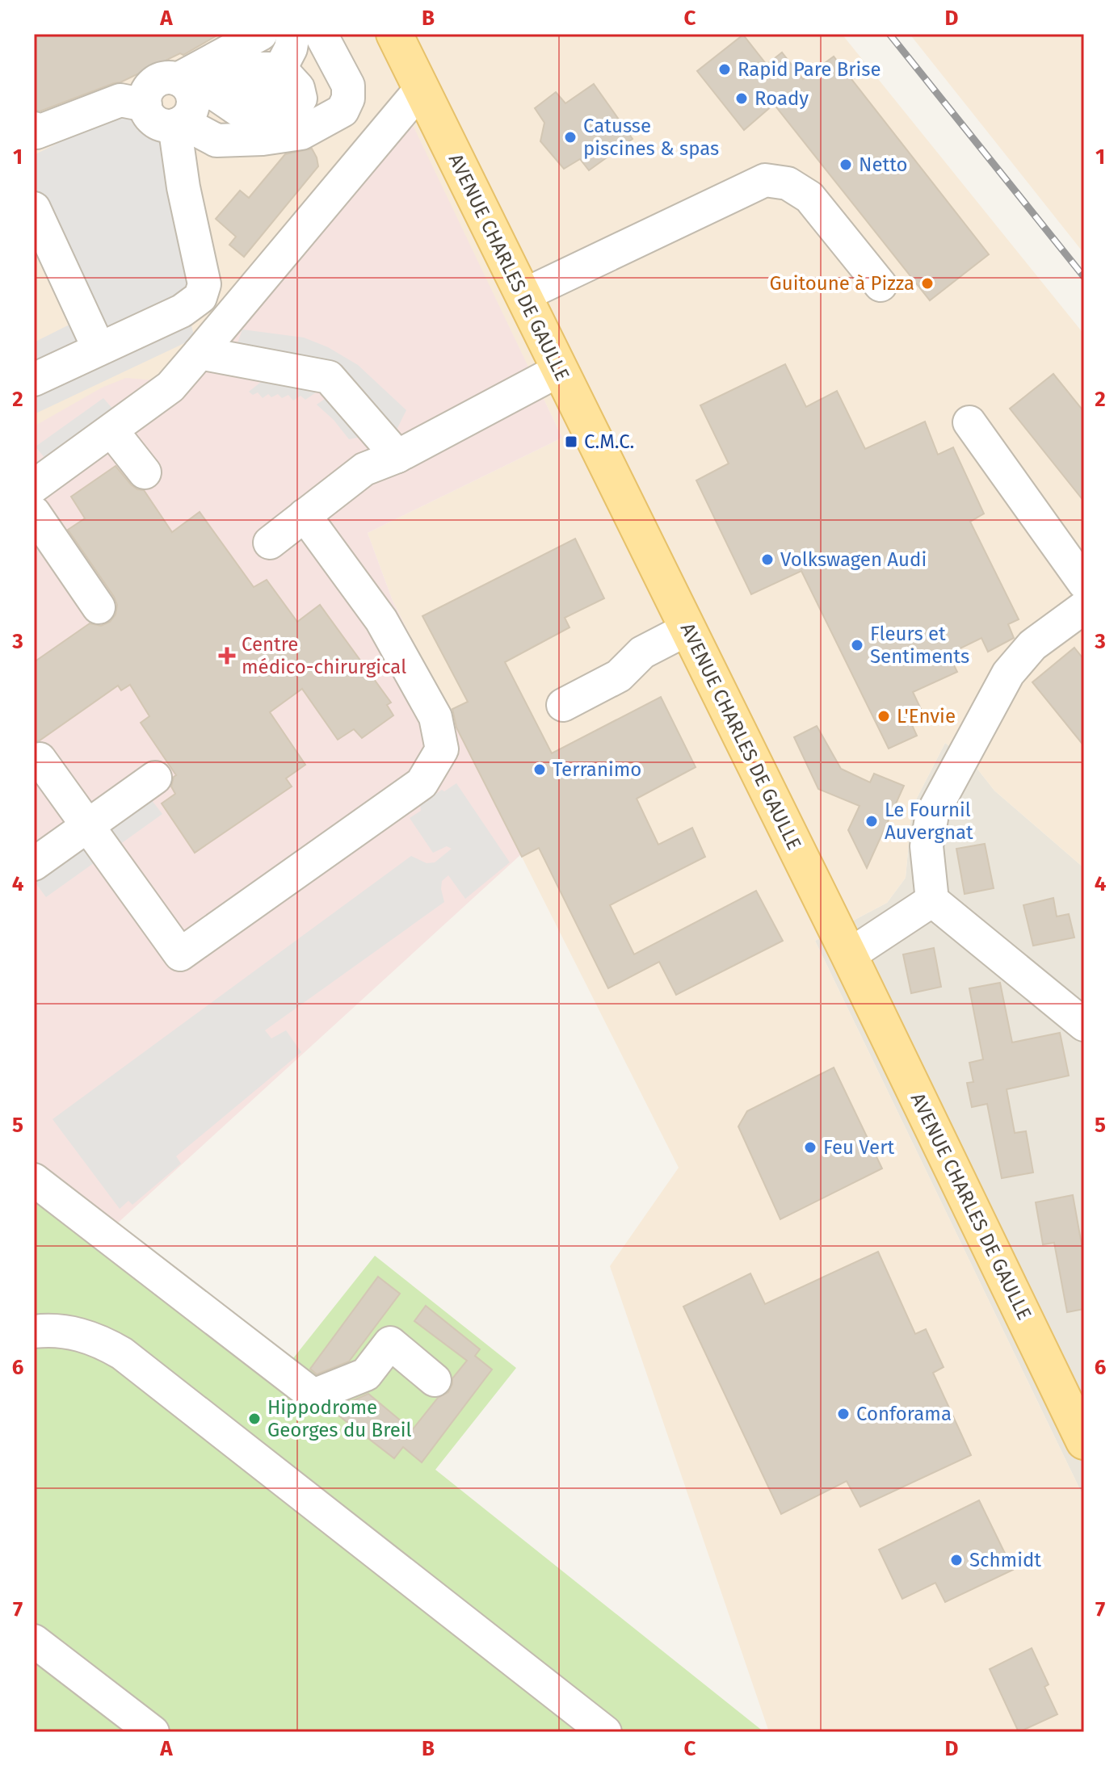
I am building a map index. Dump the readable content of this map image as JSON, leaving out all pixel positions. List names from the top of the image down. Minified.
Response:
{"streets":{"main road":["AVENUE CHARLES DE GAULLE"]},"places":{"other":["Rapid Pare Brise","Roady","Catusse piscines & spas","Netto","Guitoune à Pizza","Volkswagen Audi","Fleurs et Sentiments","L'Envie","Terranimo","Le Fournil Auvergnat","Feu Vert","Conforama","Hippodrome Georges du Breil","Schmidt"],"transit":["C.M.C."],"health":["Centre médico-chirurgical"]},"grid":{"columns":["A","B","C","D"],"rows":["1","2","3","4","5","6","7"]}}
